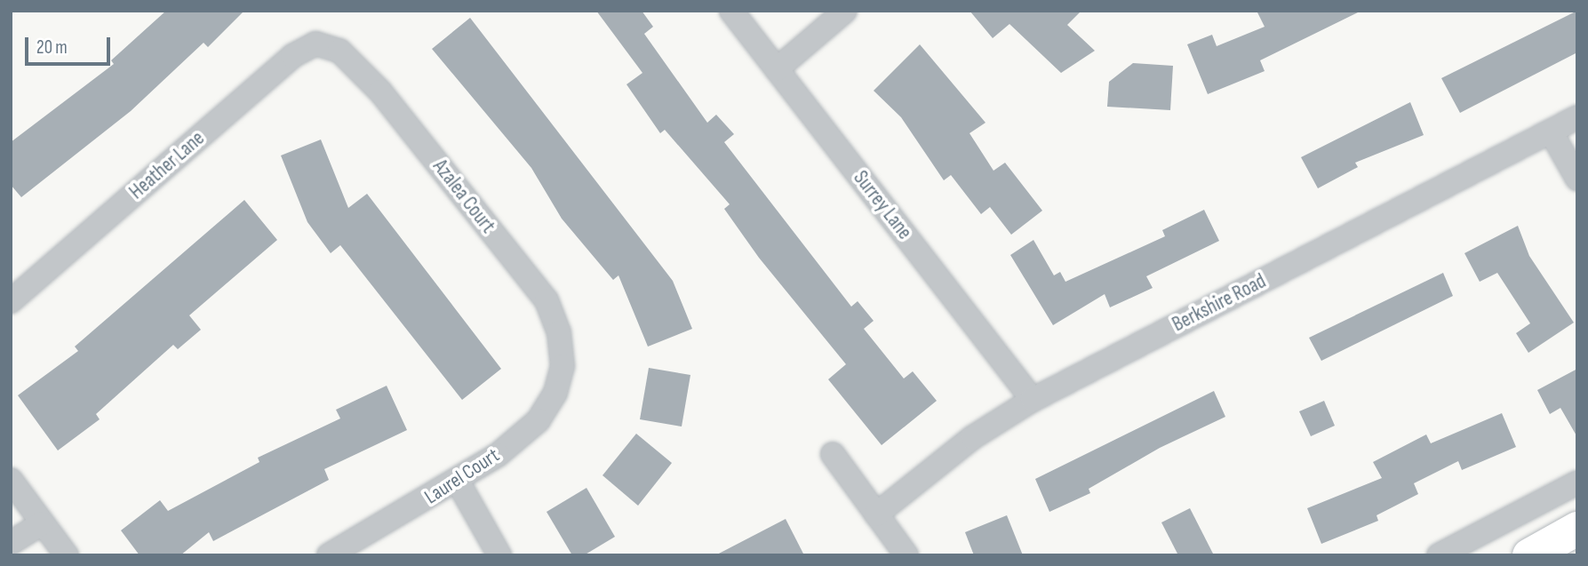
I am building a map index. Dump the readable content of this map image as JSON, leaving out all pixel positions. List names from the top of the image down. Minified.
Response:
{"streets":{"street":["Heather Lane","Azalea Court","Surrey Lane","Berkshire Road","Laurel Court"]},"crossings":[["Heather Lane","Azalea Court"],["Azalea Court","Laurel Court"],["Surrey Lane","Berkshire Road"]],"scale_bar":"20 m"}
